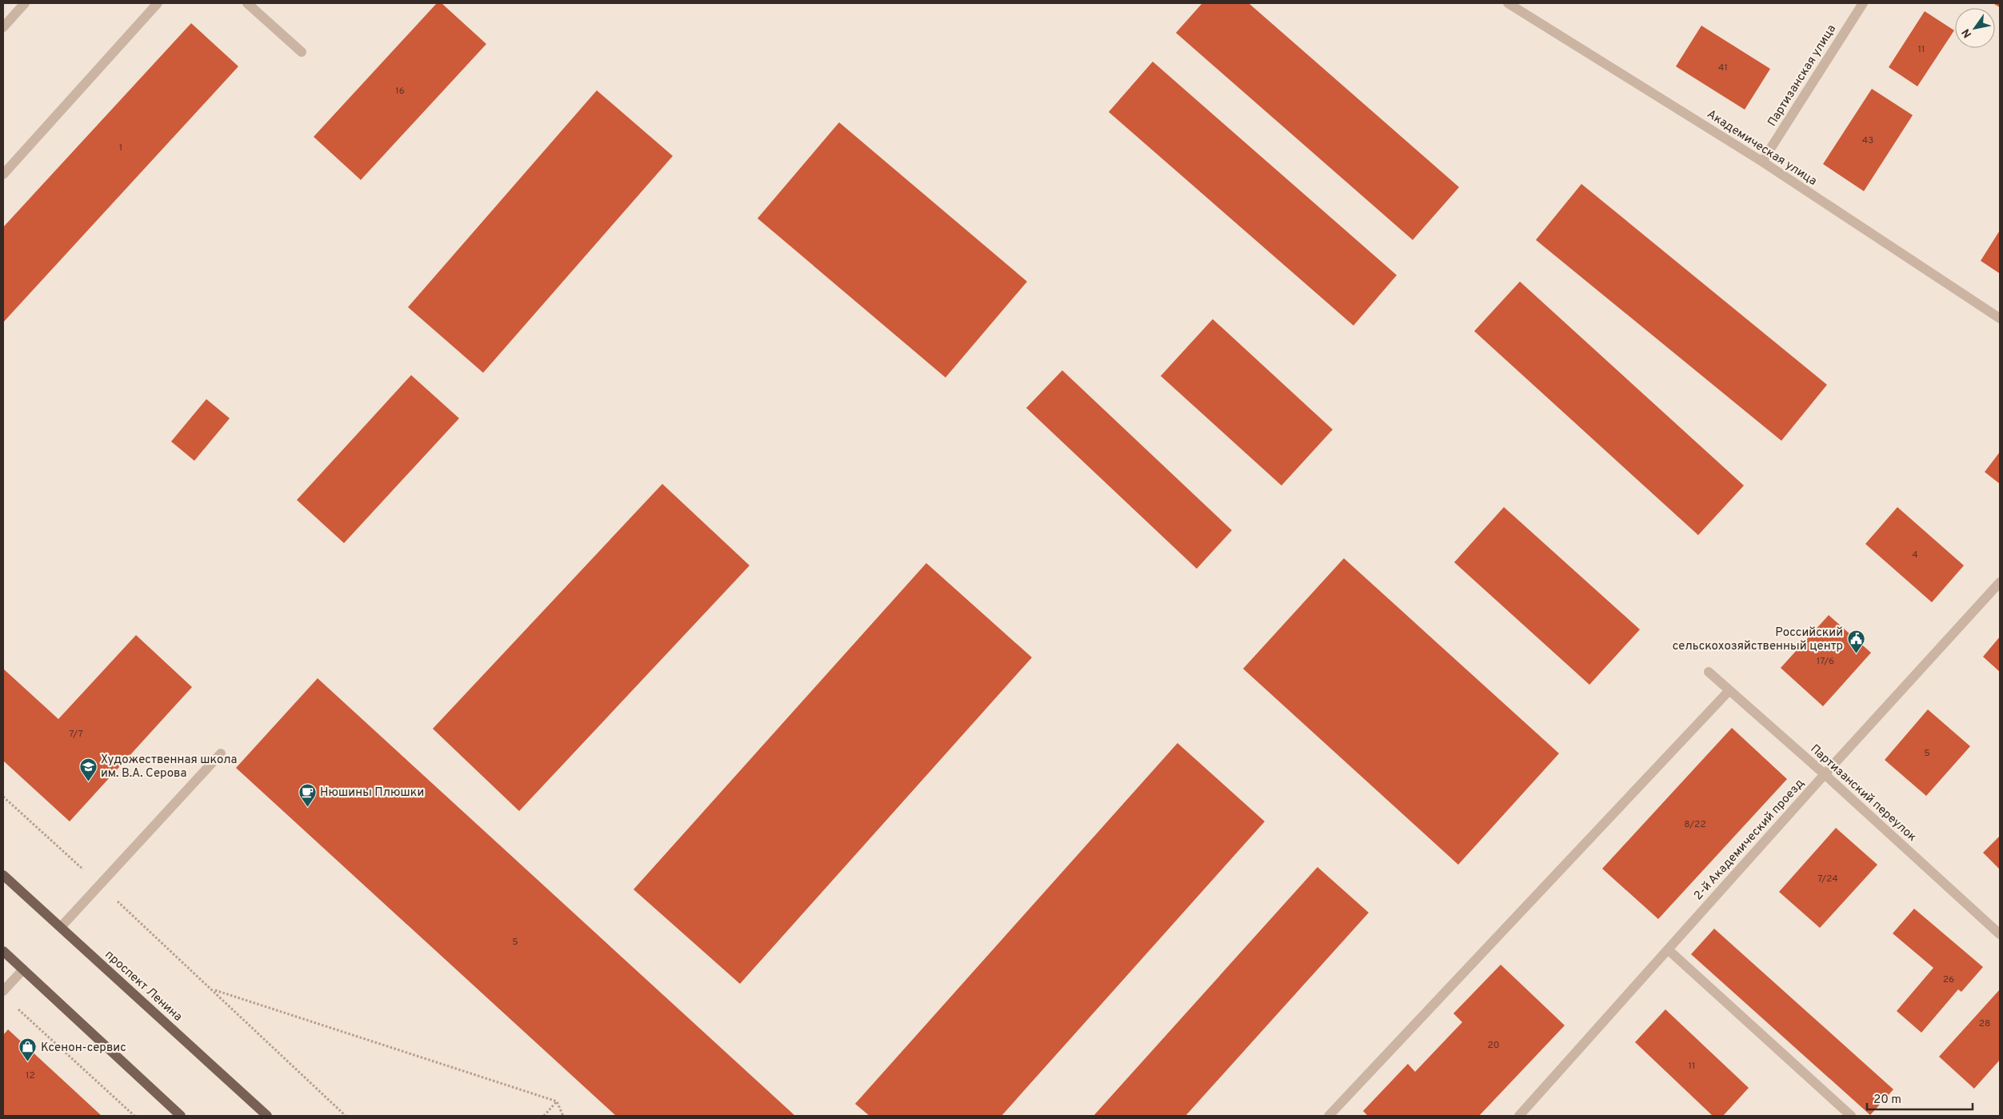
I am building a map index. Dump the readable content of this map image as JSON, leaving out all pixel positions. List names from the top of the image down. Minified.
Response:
{"streets":{"main road":["проспект Ленина"],"street":["Партизанская улица","Академическая улица","Партизанский переулок","2-й Академический проезд"]},"crossings":[["Партизанская улица","Академическая улица"],["Партизанский переулок","2-й Академический проезд"]],"places":{"public building":["Российский сельскохозяйственный центр"],"school or university":["Художественная школа им. В.А. Серова"],"cafe":["Нюшины Плюшки"],"shop":["Ксенон-сервис"]},"house_numbers":["11","41","16","43","1","4","17/6","7/7","5","8/22","7/24","5","26","28","20","11","12"],"scale_bar":"20 m","north":"bottom left"}
